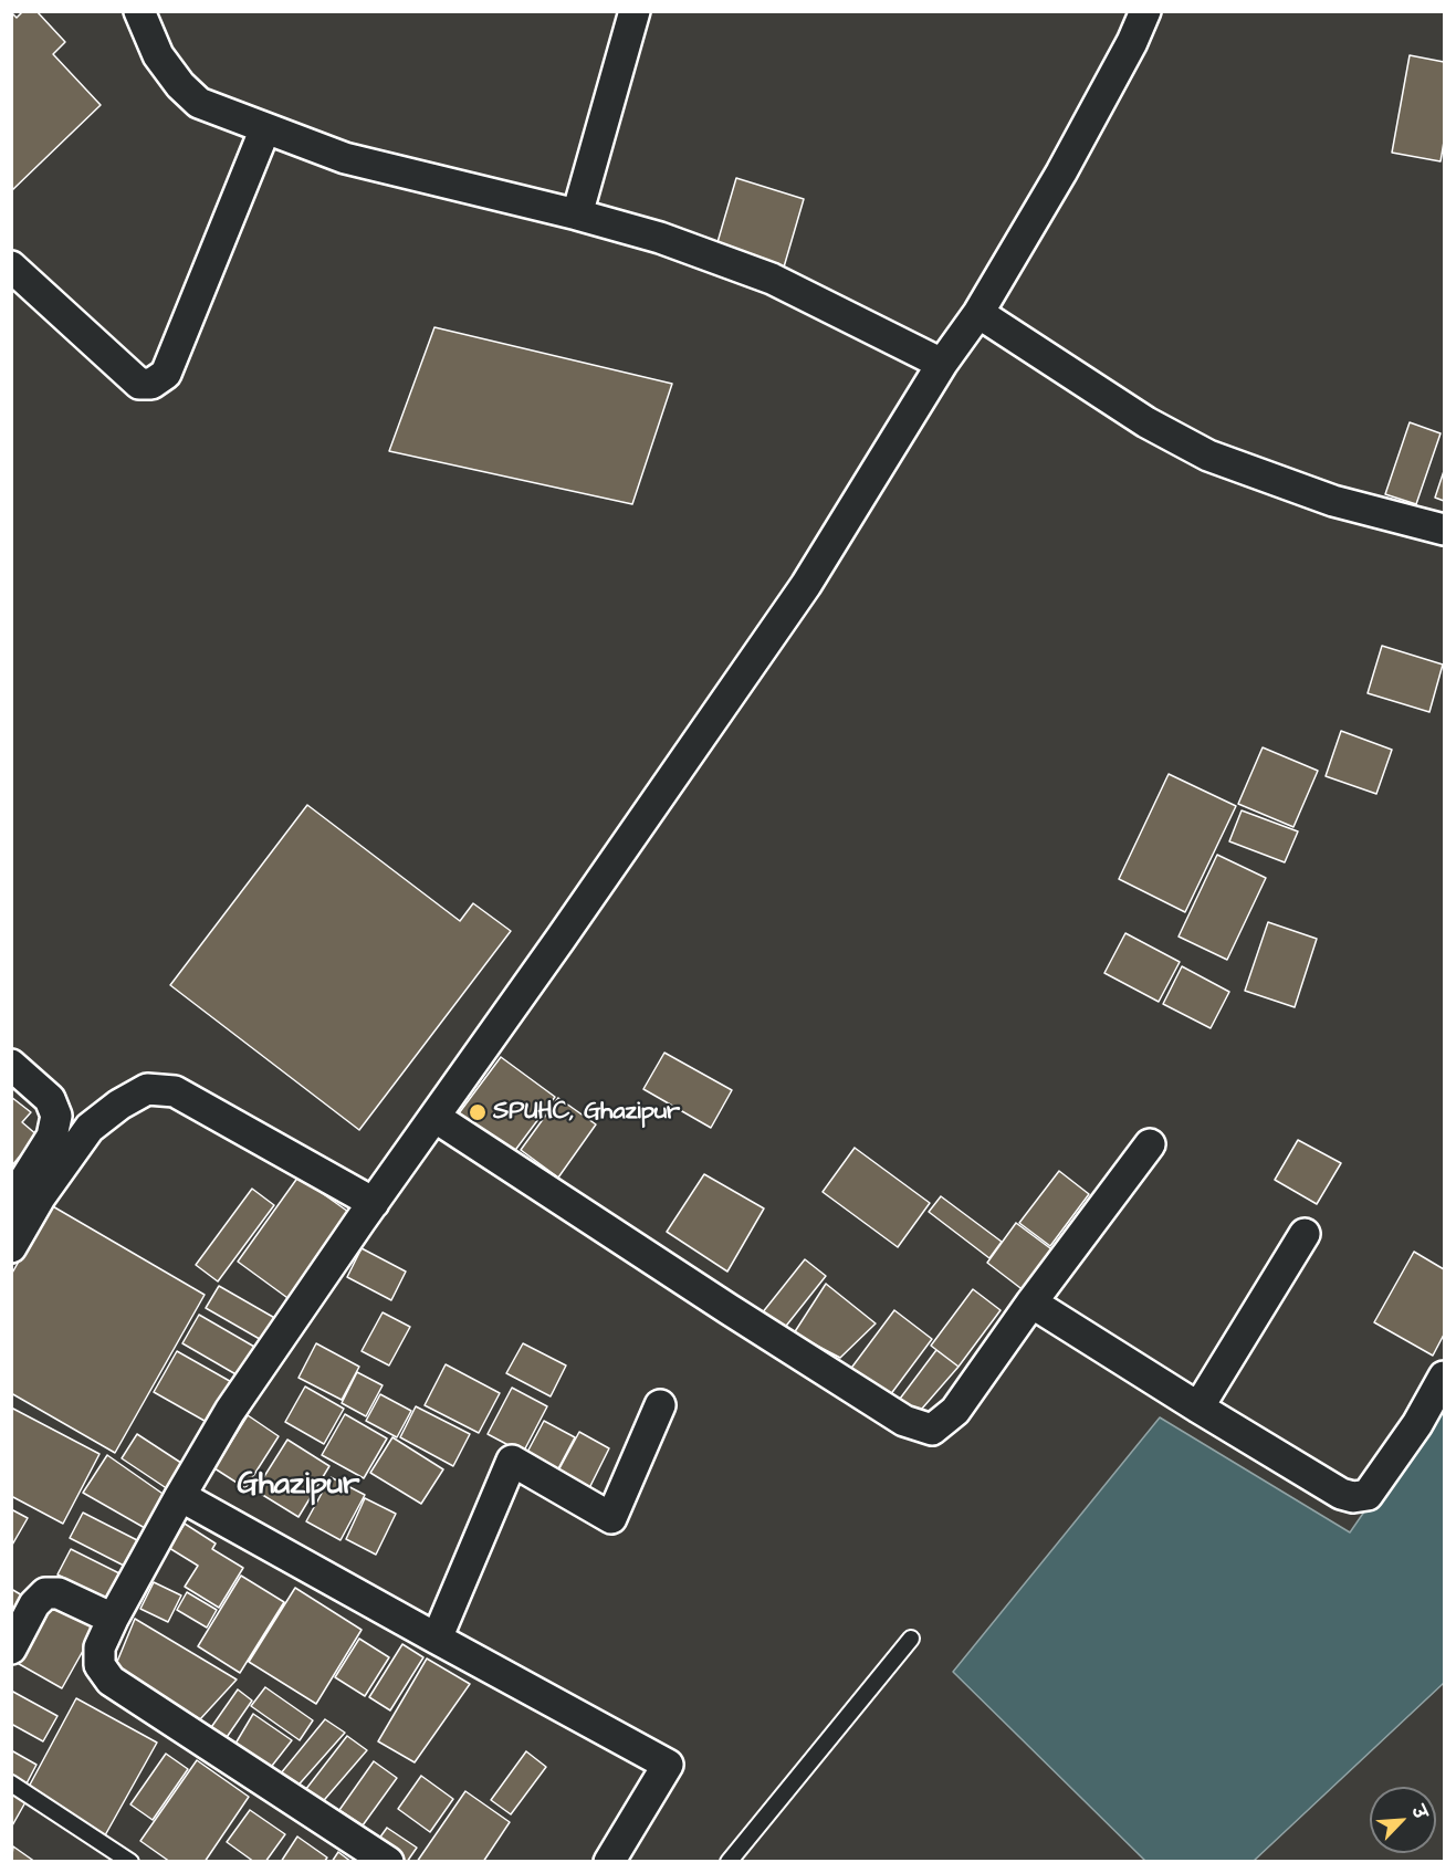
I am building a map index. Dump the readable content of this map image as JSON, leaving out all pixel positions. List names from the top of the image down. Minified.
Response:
{"districts":["Ghazipur"],"places":["SPUHC, Ghazipur"],"north":"top right"}
